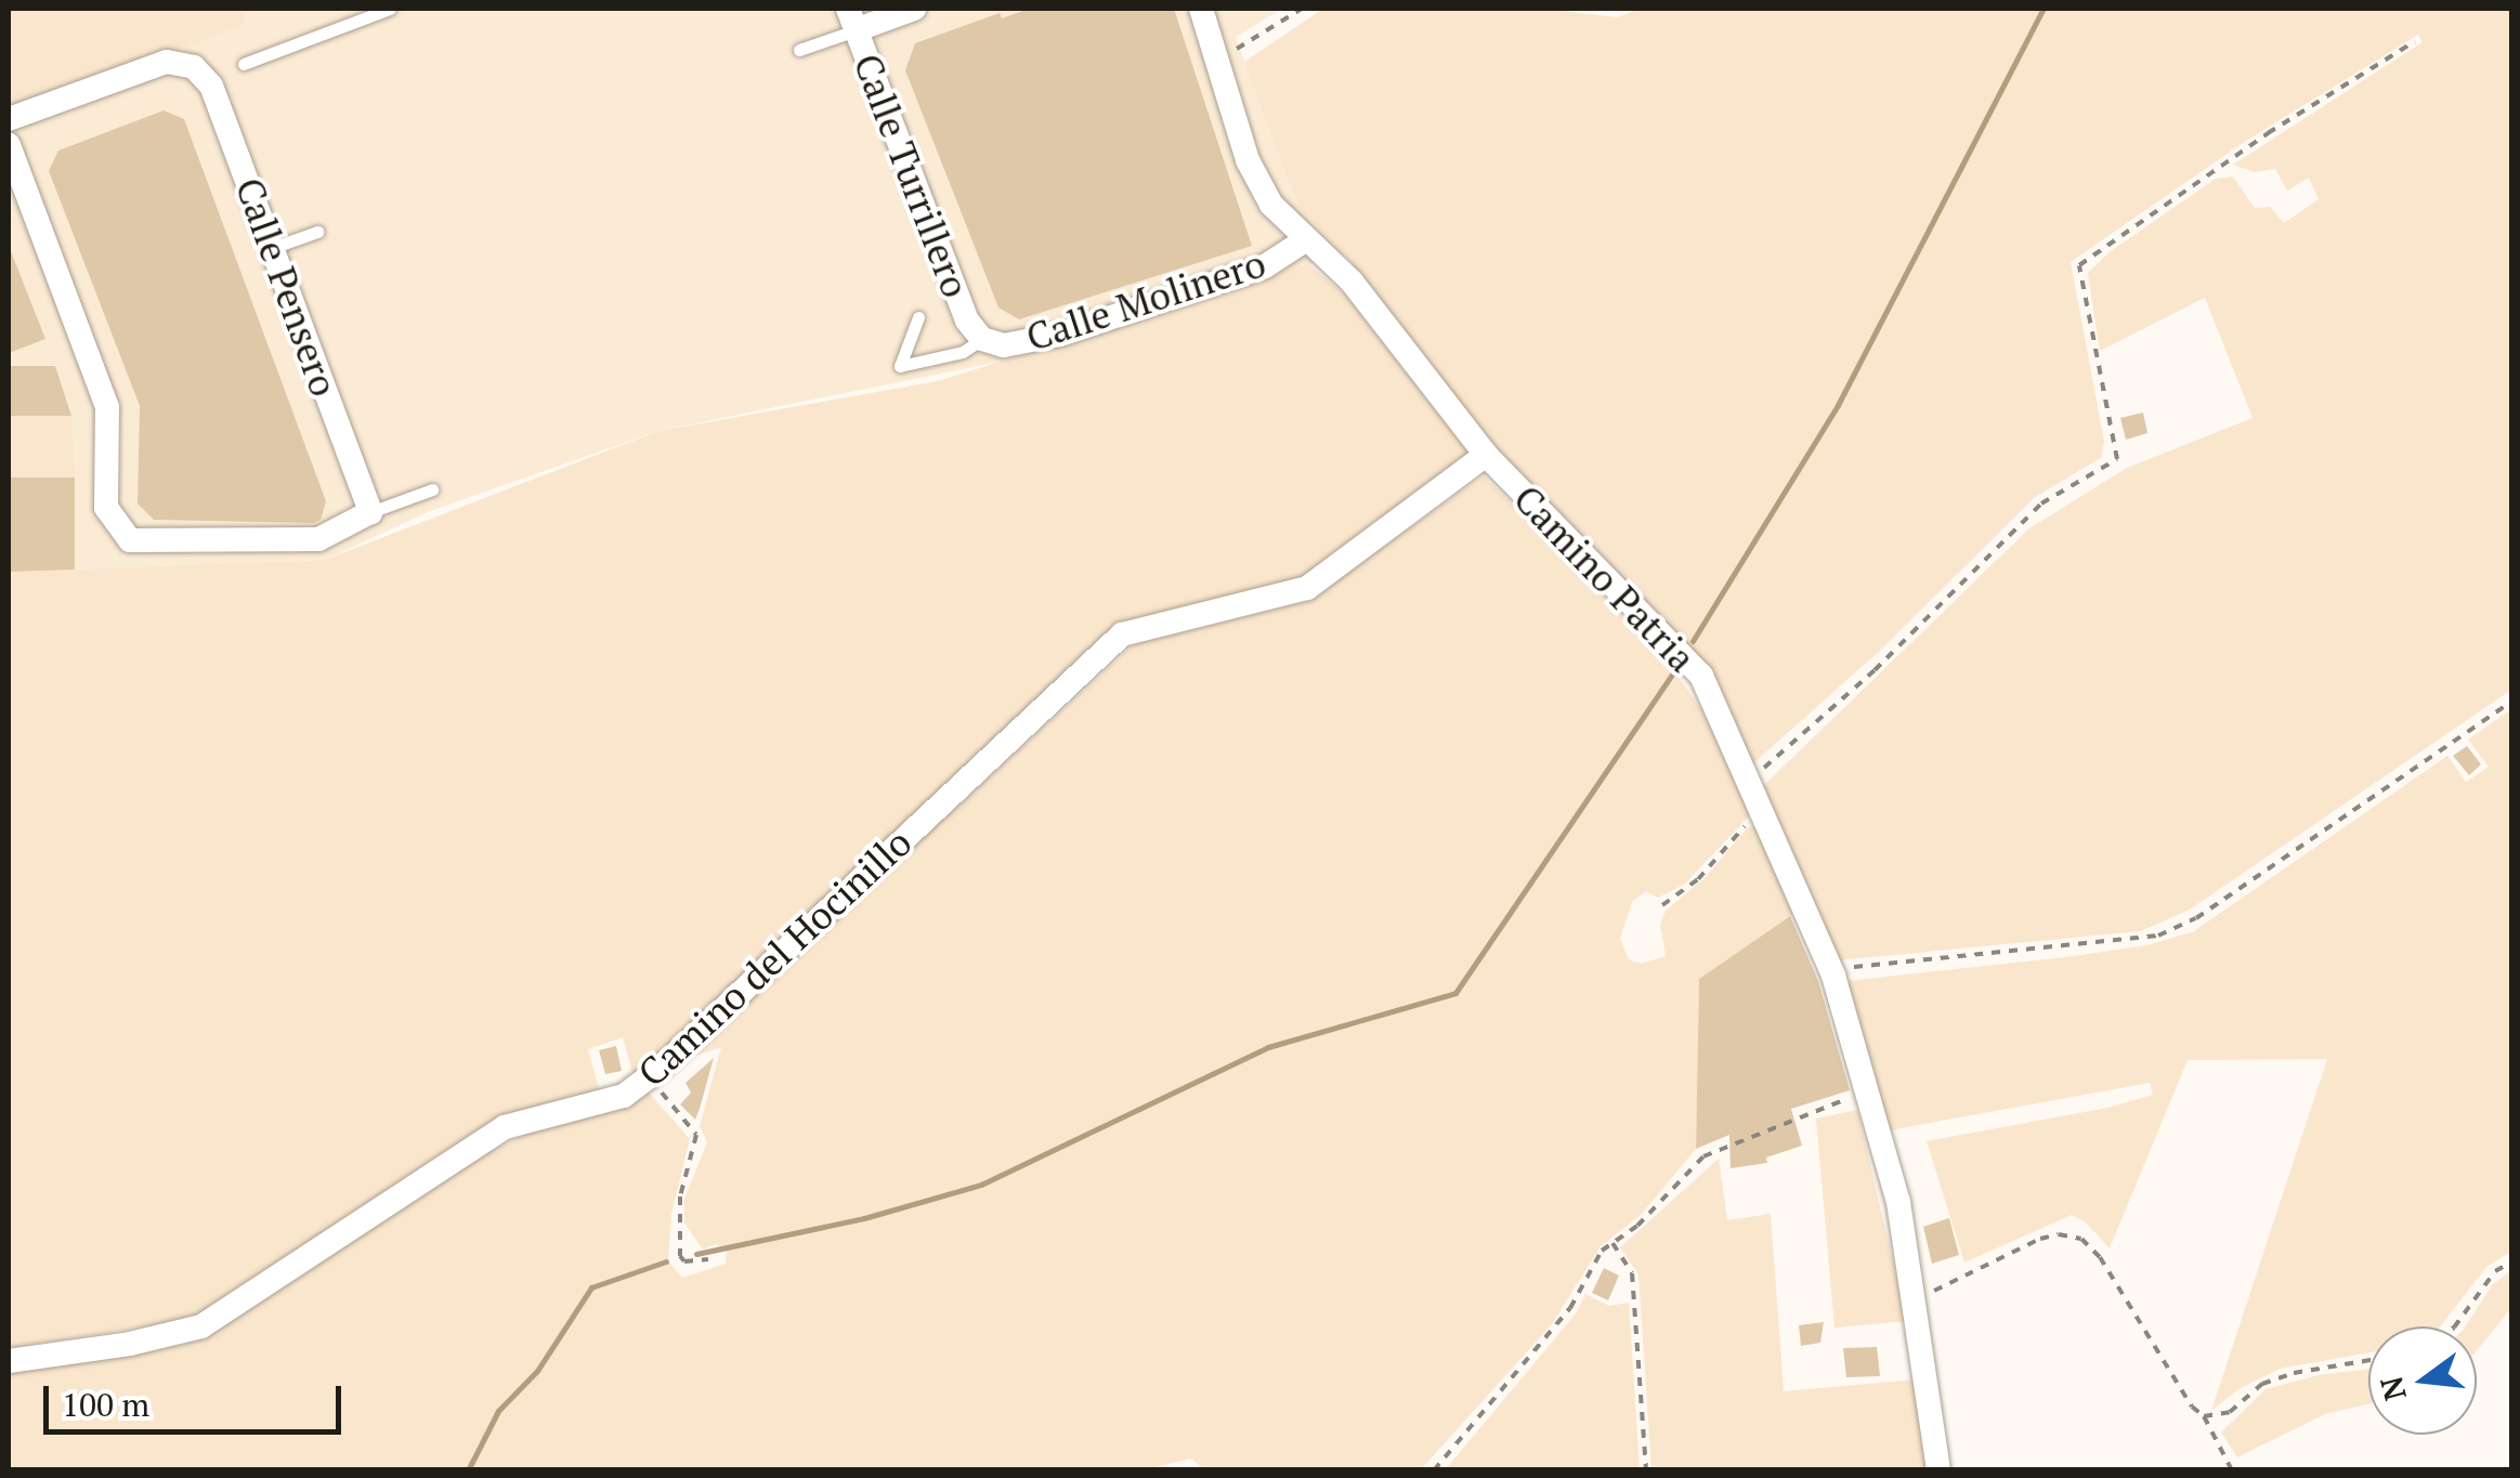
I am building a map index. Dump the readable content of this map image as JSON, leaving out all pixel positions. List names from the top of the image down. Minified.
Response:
{"streets":{"street":["Calle Turrillero","Calle Pensero","Calle Molinero","Camino Patria","Camino del Hocinillo"]},"crossings":[["Calle Turrillero","Calle Molinero"],["Calle Molinero","Camino Patria"],["Camino Patria","Camino del Hocinillo"]],"scale_bar":"100 m","north":"left"}
